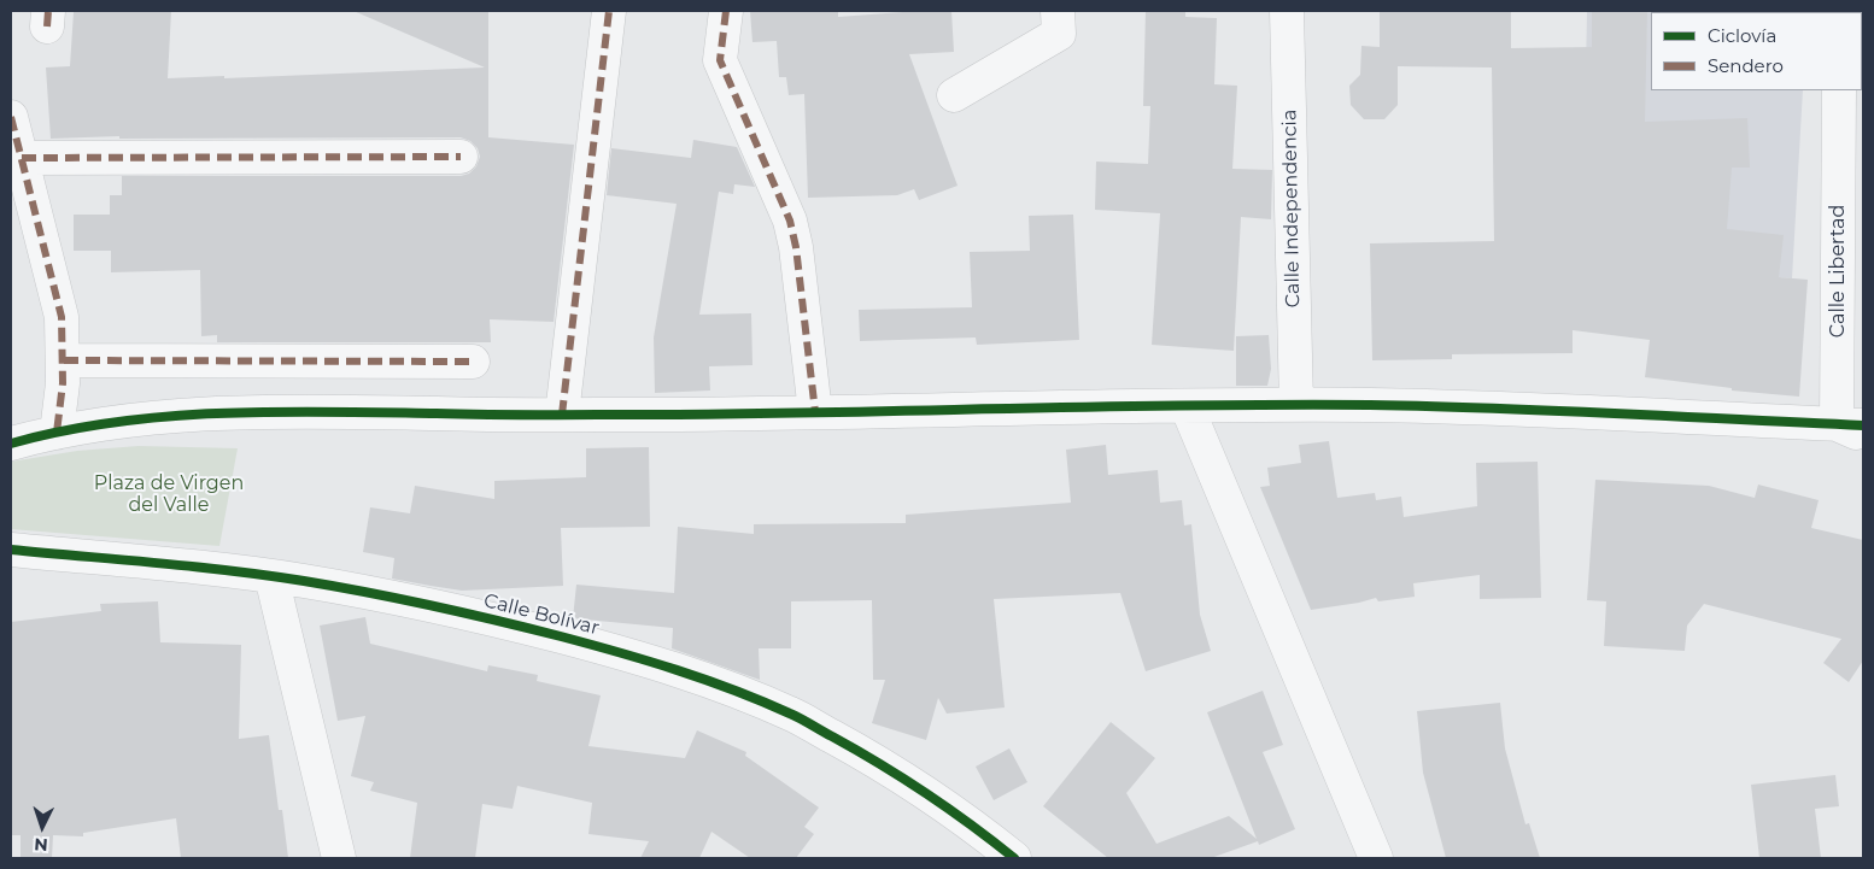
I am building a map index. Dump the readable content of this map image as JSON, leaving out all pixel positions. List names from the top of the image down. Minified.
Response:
{"streets":{"street":["Calle Independencia","Calle Libertad","Calle Bolívar"]},"parks":["Plaza de Virgen del Valle"],"legend":["Ciclovía","Sendero"],"north":"bottom"}
